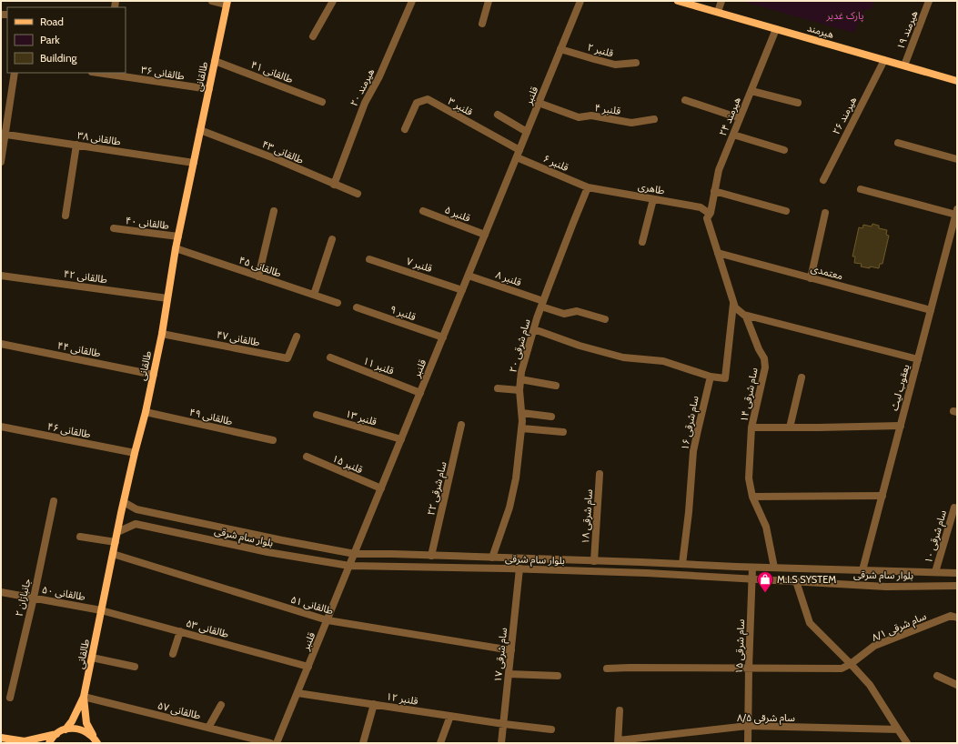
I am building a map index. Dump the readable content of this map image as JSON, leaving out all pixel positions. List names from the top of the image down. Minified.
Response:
{"streets":{"main road":["هیرمند","طالقانی"],"street":["هیرمند ۱۹","قلنبر ۲","طالقانی ۴۱","طالقانی ۳۶","هیرمند ۲۰","قلنبر","قلنبر ۳","قلنبر ۴","هیرمند ۲۶","هیرمند ۲۴","طالقانی ۳۸","طالقانی ۴۳","قلنبر ۶","طاهری","قلنبر ۵","طالقانی ۴۰","قلنبر ۷","طالقانی ۴۵","معتمدی","طالقانی ۴۲","قلنبر ۸","قلنبر ۹","طالقانی ۴۷","سام شرقی ۲۰","طالقانی ۴۴","قلنبر ۱۱","یعقوب لیث","سام شرقی ۱۴","طالقانی ۴۹","قلنبر ۱۳","سام شرقی ۱۶","طالقانی ۴۶","قلنبر ۱۵","سام شرقی ۲۲","سام شرقی ۱۸","بلوار سام شرقی","سام شرقی ۱۰","طالقانی ۵۰","جانبازان ۲","طالقانی ۵۱","سام شرقی ۸/۱","طالقانی ۵۳","سام شرقی ۱۵","سام شرقی ۱۷","قلنبر ۱۲","طالقانی ۵۷","سام شرقی ۸/۵"]},"crossings":[["هیرمند ۱۹","هیرمند"],["هیرمند","هیرمند ۲۶"],["هیرمند","هیرمند ۲۴"],["قلنبر ۲","قلنبر"],["طالقانی ۴۱","طالقانی"],["طالقانی ۳۶","طالقانی"],["طالقانی","طالقانی ۳۸"],["طالقانی","طالقانی ۴۳"],["طالقانی","طالقانی ۴۰"],["طالقانی","طالقانی ۴۵"],["طالقانی","طالقانی ۴۲"],["طالقانی","طالقانی ۴۷"],["طالقانی","طالقانی ۴۴"],["طالقانی","طالقانی ۴۹"],["طالقانی","طالقانی ۴۶"],["طالقانی","بلوار سام شرقی"],["طالقانی","طالقانی ۵۰"],["طالقانی","طالقانی ۵۱"],["طالقانی","طالقانی ۵۳"],["طالقانی","طالقانی ۵۷"],["هیرمند ۲۰","طالقانی ۴۳"],["قلنبر","قلنبر ۳"],["قلنبر","قلنبر ۴"],["قلنبر","قلنبر ۶"],["قلنبر","قلنبر ۵"],["قلنبر","قلنبر ۷"],["قلنبر","قلنبر ۸"],["قلنبر","قلنبر ۹"],["قلنبر","قلنبر ۱۱"],["قلنبر","قلنبر ۱۳"],["قلنبر","قلنبر ۱۵"],["قلنبر","بلوار سام شرقی"],["قلنبر","طالقانی ۵۱"],["قلنبر","طالقانی ۵۳"],["قلنبر","قلنبر ۱۲"],["هیرمند ۲۴","طاهری"],["هیرمند ۲۴","سام شرقی ۱۴"],["قلنبر ۶","طاهری"],["قلنبر ۶","سام شرقی ۲۰"],["طاهری","سام شرقی ۲۰"],["طاهری","سام شرقی ۱۴"],["معتمدی","یعقوب لیث"],["معتمدی","سام شرقی ۱۴"],["قلنبر ۸","سام شرقی ۲۰"],["سام شرقی ۲۰","بلوار سام شرقی"],["یعقوب لیث","بلوار سام شرقی"],["سام شرقی ۱۴","بلوار سام شرقی"],["سام شرقی ۱۶","بلوار سام شرقی"],["سام شرقی ۲۲","بلوار سام شرقی"],["سام شرقی ۱۸","بلوار سام شرقی"],["بلوار سام شرقی","سام شرقی ۱۰"],["بلوار سام شرقی","سام شرقی ۱۵"],["بلوار سام شرقی","سام شرقی ۱۷"],["طالقانی ۵۰","جانبازان ۲"],["طالقانی ۵۰","طالقانی ۵۳"],["طالقانی ۵۱","سام شرقی ۱۷"],["سام شرقی ۸/۱","سام شرقی ۱۵"],["سام شرقی ۱۵","سام شرقی ۸/۵"],["سام شرقی ۱۷","قلنبر ۱۲"]],"parks":["پارک غدیر"],"places":{"shop":["M.I.S SYSTEM"]},"legend":["Road","Park","Building"]}
